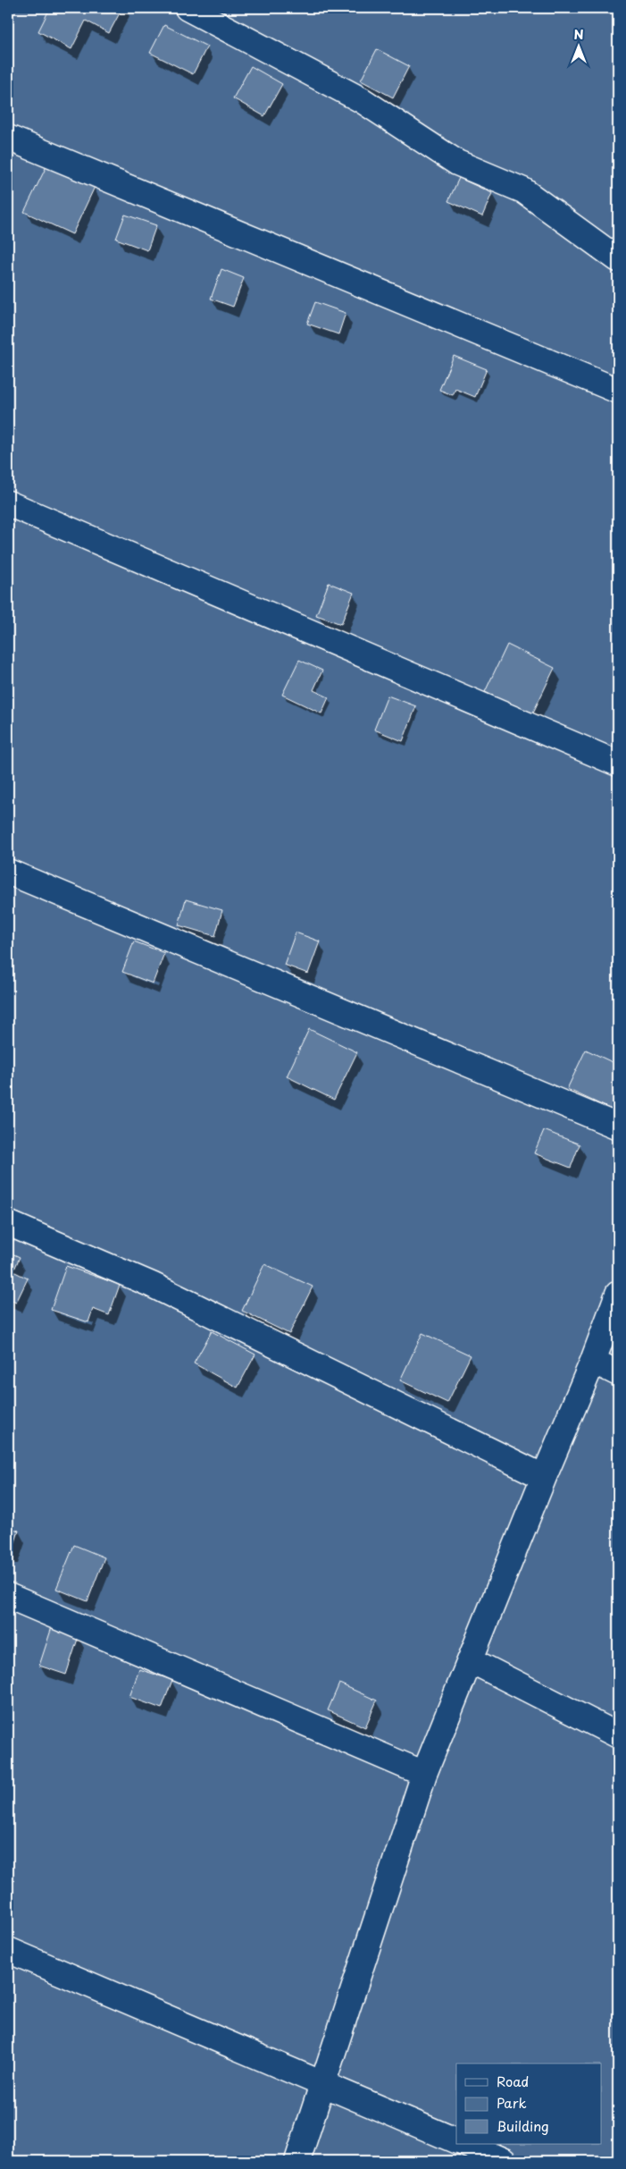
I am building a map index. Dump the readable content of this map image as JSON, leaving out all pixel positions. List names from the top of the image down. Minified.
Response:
{"legend":["Road","Park","Building"],"north":"top"}
